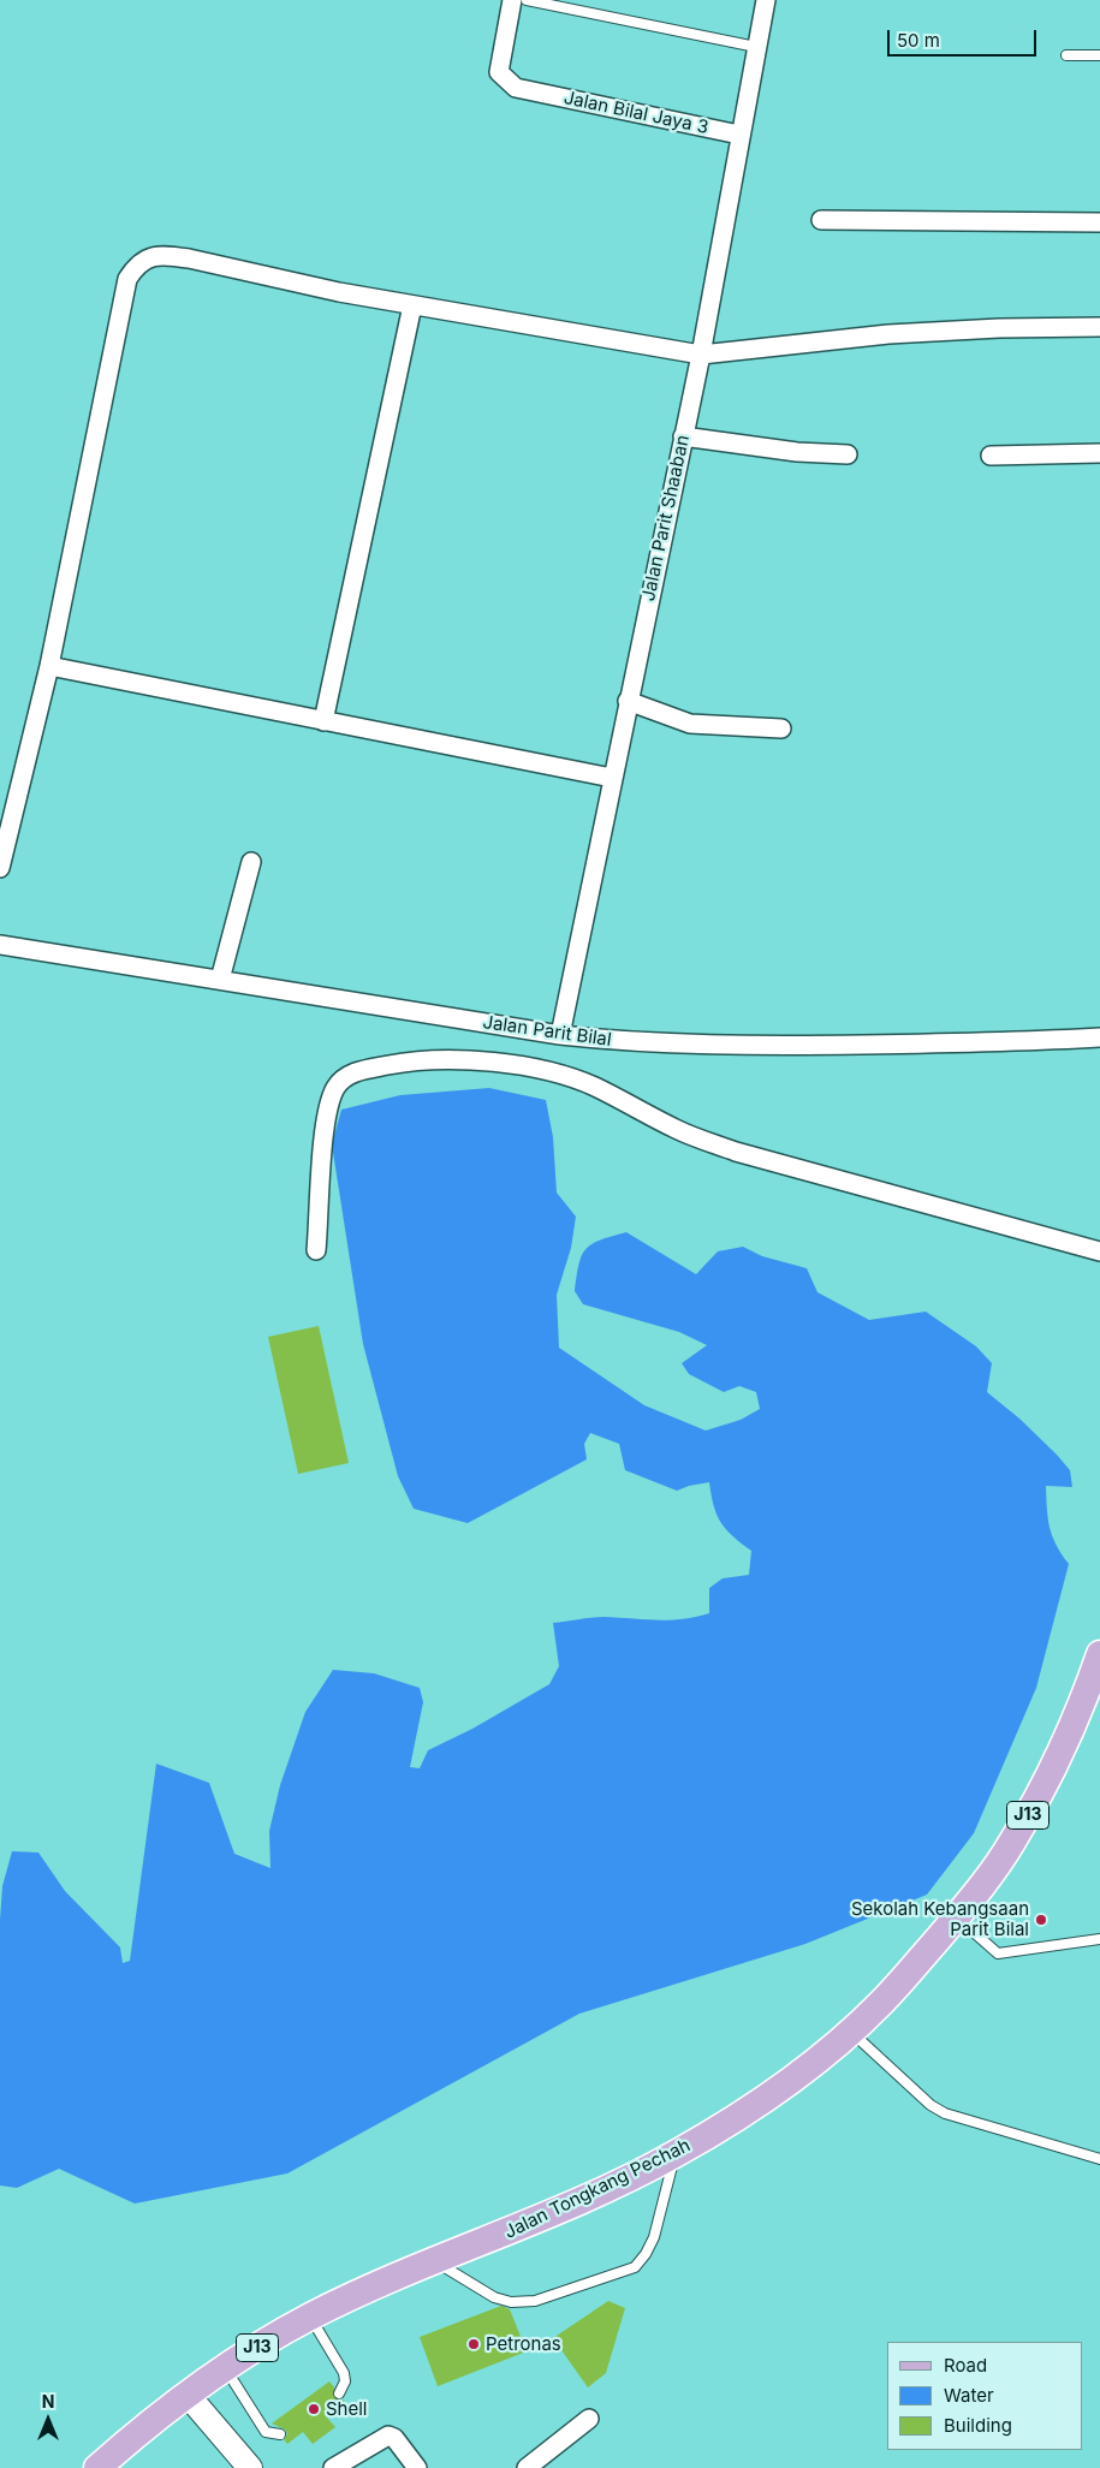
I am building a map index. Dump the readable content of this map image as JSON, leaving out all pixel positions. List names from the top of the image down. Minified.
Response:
{"streets":{"main road":["J13","Jalan Tongkang Pechah"],"street":["Jalan Bilal Jaya 3","Jalan Parit Shaaban","Jalan Parit Bilal"]},"crossings":[["Jalan Bilal Jaya 3","Jalan Parit Shaaban"],["Jalan Parit Shaaban","Jalan Parit Bilal"]],"places":["Sekolah Kebangsaan Parit Bilal","Petronas","Shell"],"legend":["Road","Water","Building"],"scale_bar":"50 m","north":"top"}
